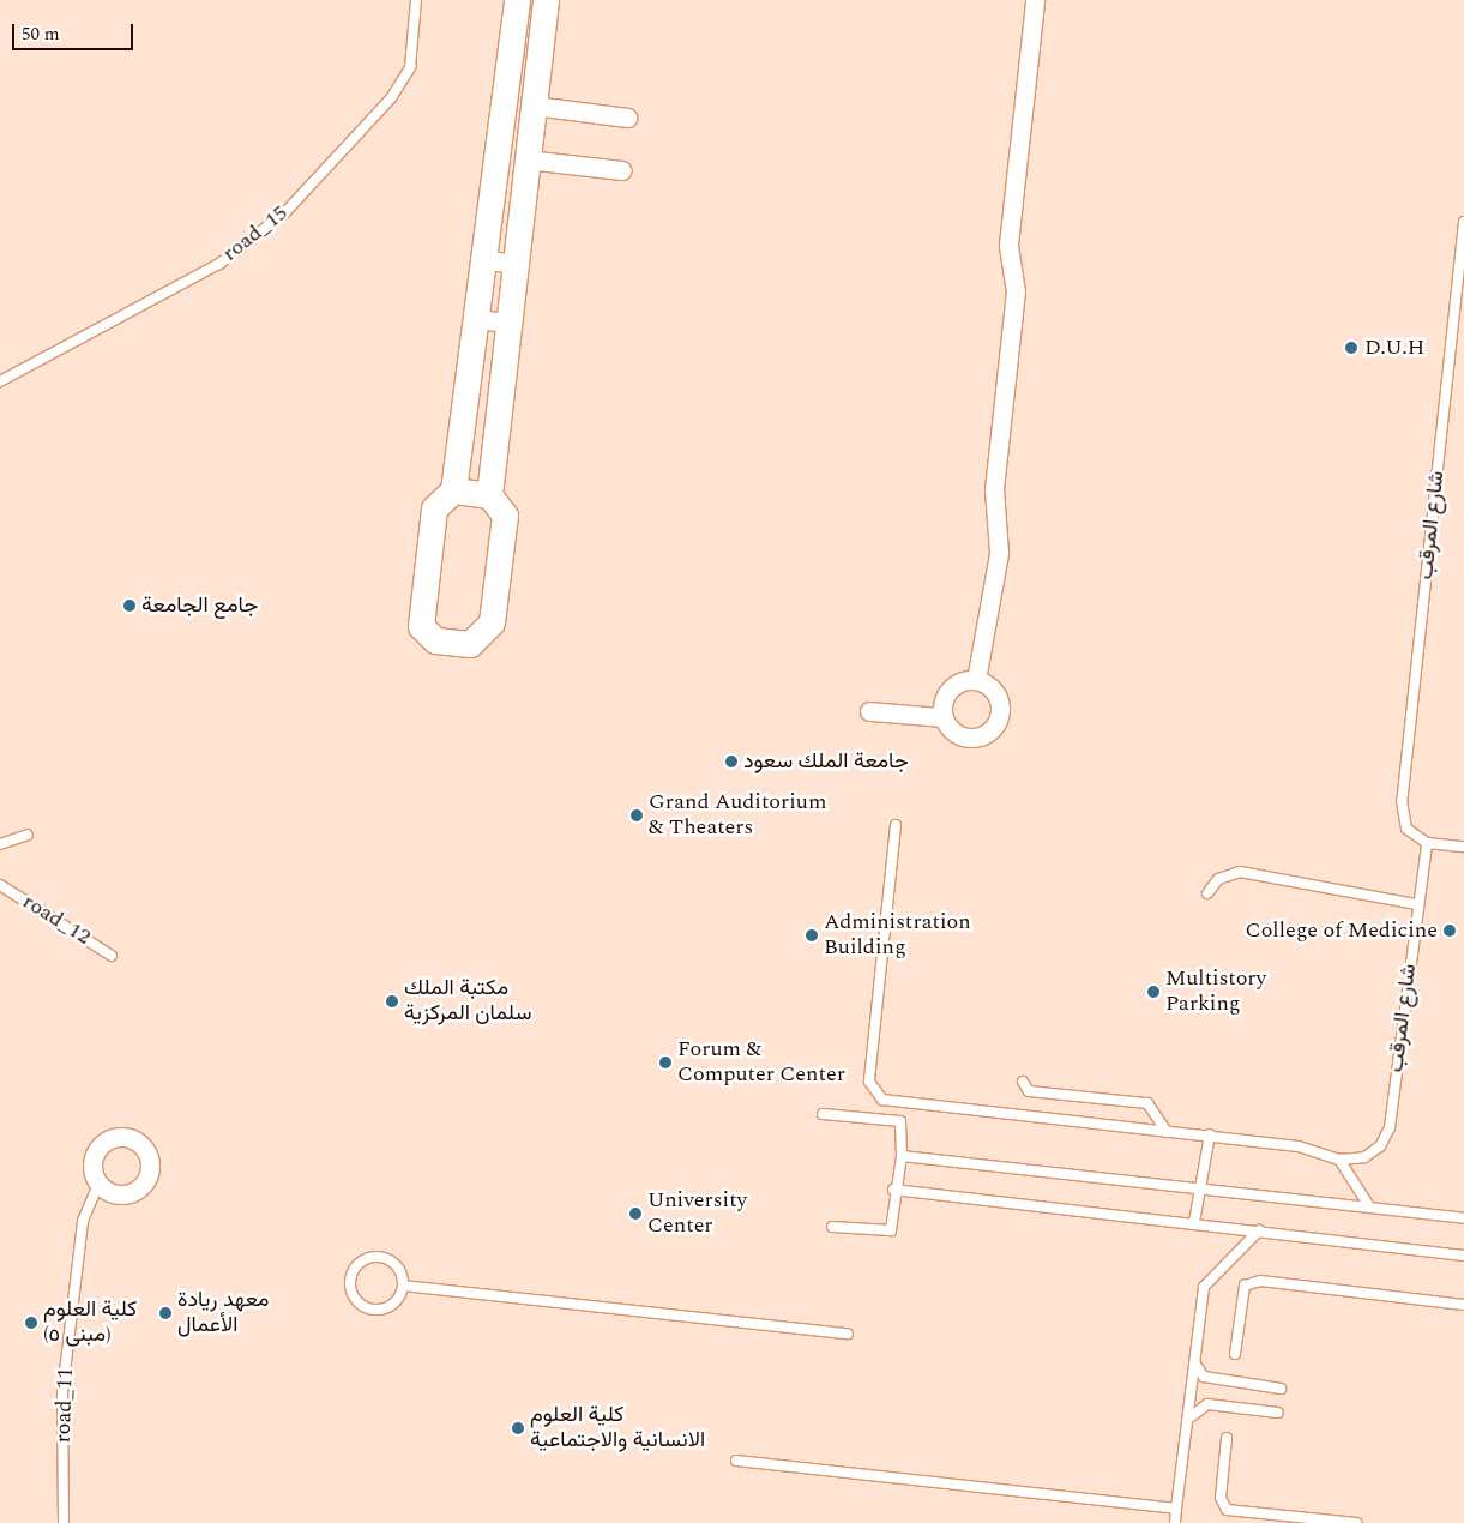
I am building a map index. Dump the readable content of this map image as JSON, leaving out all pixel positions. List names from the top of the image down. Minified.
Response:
{"streets":{"lane":["road_15","شارع المرقب","road_12","road_11"]},"places":["D.U.H","جامع الجامعة","جامعة الملك سعود","Grand Auditorium & Theaters","College of Medicine","Administration Building","Multistory Parking","مكتبة الملك سلمان المركزية","Forum & Computer Center","University Center","معهد ريادة الأعمال","كلية العلوم (مبنى ٥)","كلية العلوم الانسانية والاجتماعية"],"scale_bar":"50 m"}
